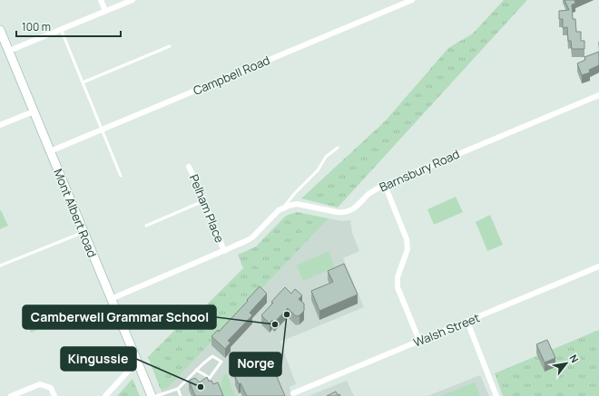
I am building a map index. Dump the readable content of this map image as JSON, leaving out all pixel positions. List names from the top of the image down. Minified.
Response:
{"streets":{"main road":["Mont Albert Road"],"street":["Campbell Road","Barnsbury Road","Pelham Place","Walsh Street"]},"crossings":[["Campbell Road","Mont Albert Road"],["Barnsbury Road","Pelham Place"],["Barnsbury Road","Mont Albert Road"]],"places":["Norge","Camberwell Grammar School","Kingussie"],"scale_bar":"100 m","north":"top right"}
